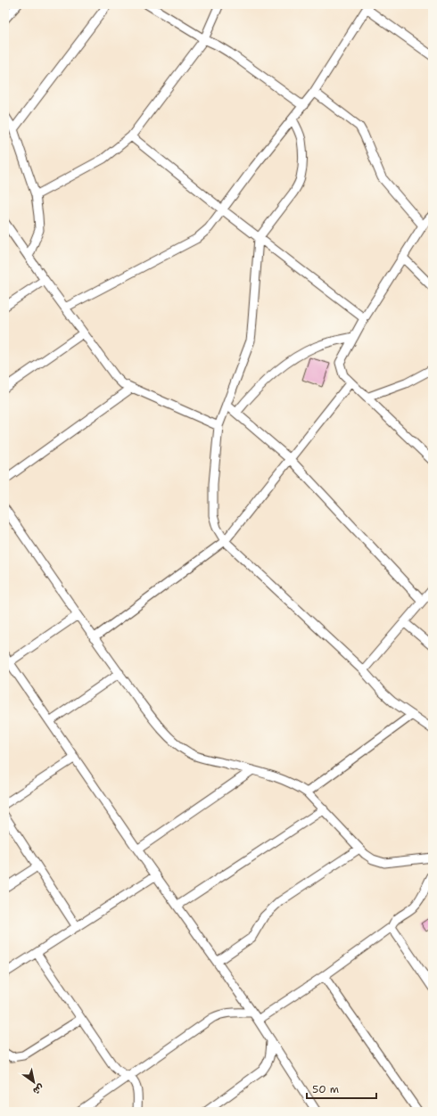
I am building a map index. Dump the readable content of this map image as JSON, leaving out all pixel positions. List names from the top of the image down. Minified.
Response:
{"scale_bar":"50 m","north":"bottom right"}
